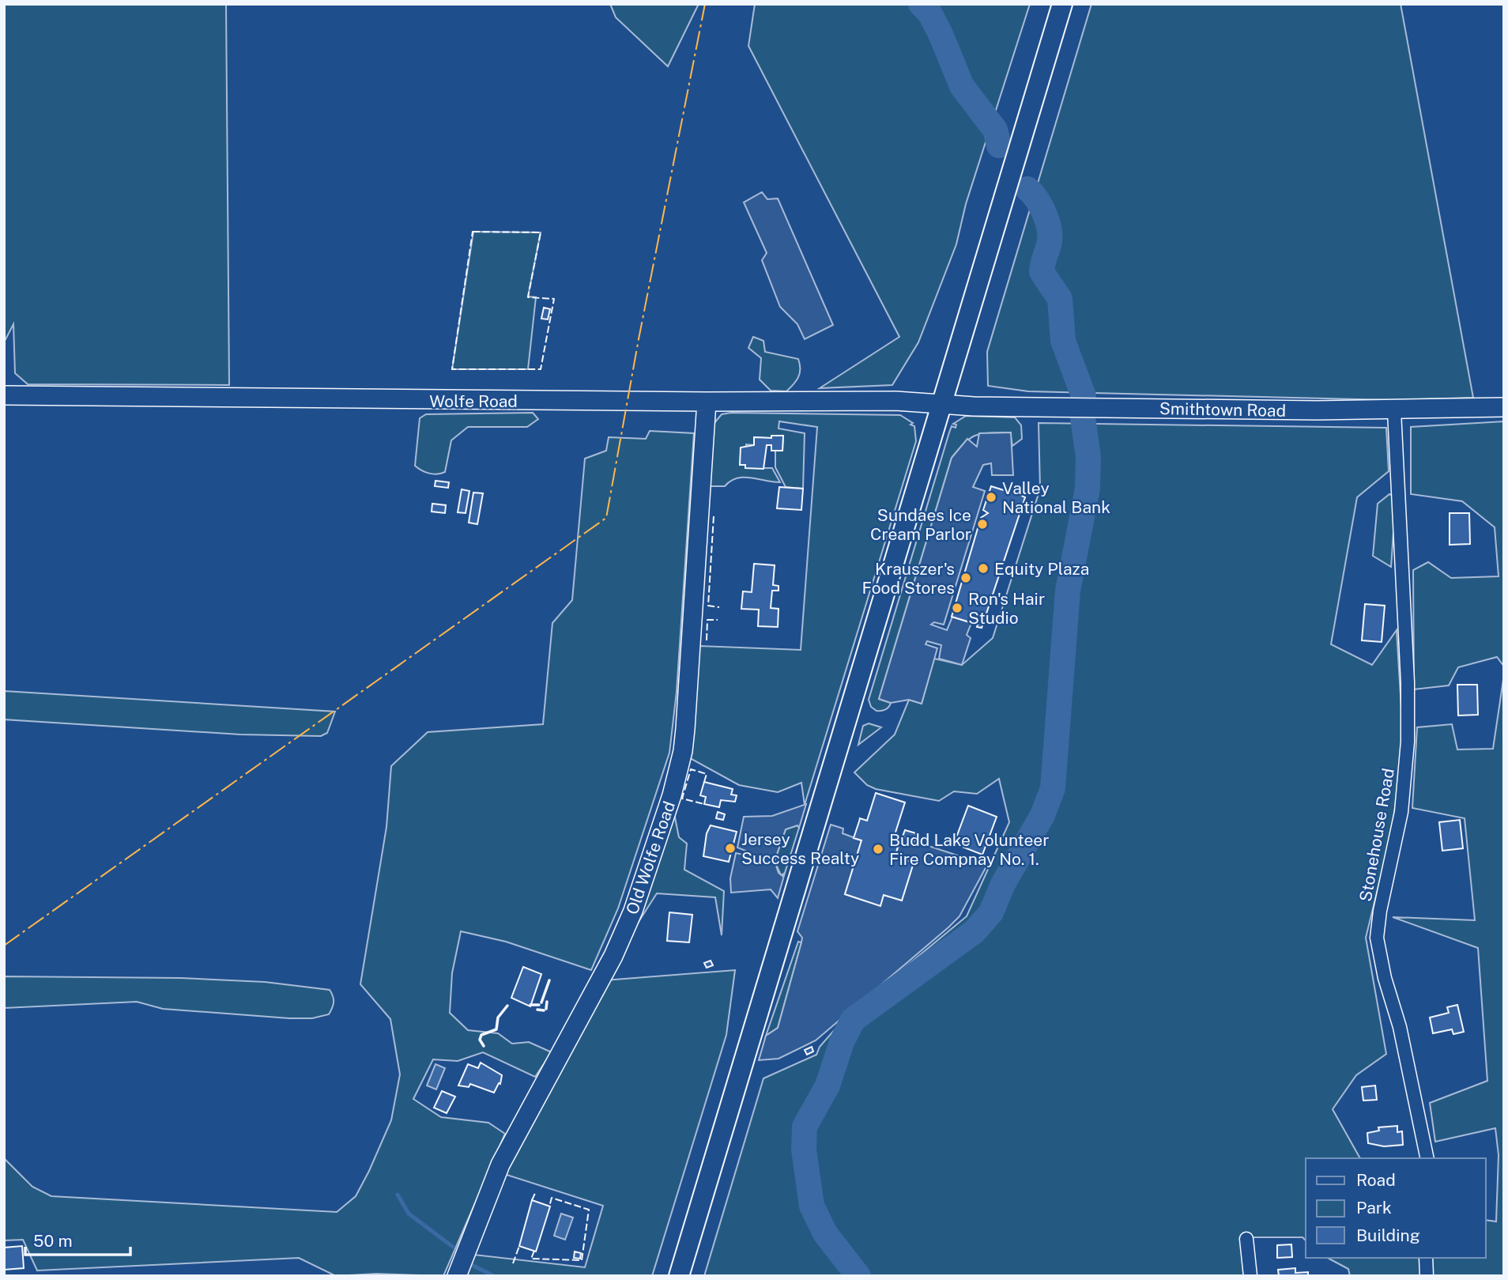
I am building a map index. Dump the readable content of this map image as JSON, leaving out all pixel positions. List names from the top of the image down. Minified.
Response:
{"streets":{"street":["Wolfe Road","Smithtown Road","Stonehouse Road","Old Wolfe Road"]},"crossings":[["Wolfe Road","Smithtown Road"],["Wolfe Road","Old Wolfe Road"],["Smithtown Road","Stonehouse Road"]],"places":["Valley National Bank","Sundaes Ice Cream Parlor","Equity Plaza","Krauszer's Food Stores","Ron's Hair Studio","Jersey Success Realty","Budd Lake Volunteer Fire Compnay No. 1."],"legend":["Road","Park","Building"],"scale_bar":"50 m"}
